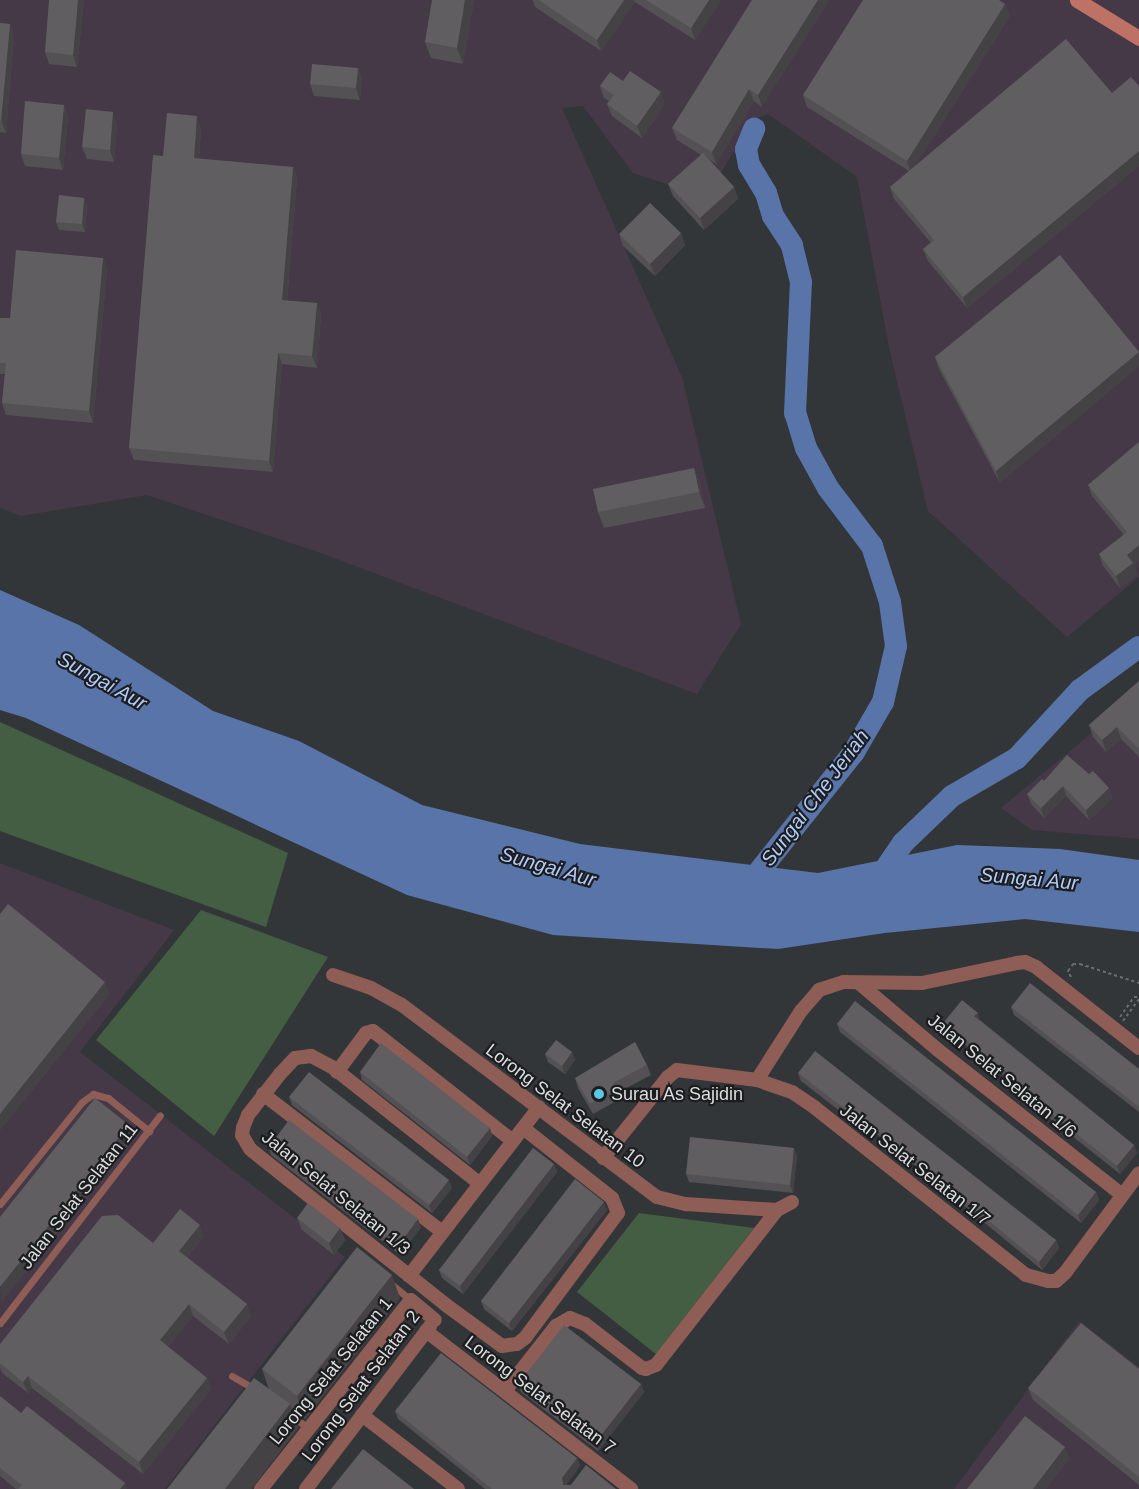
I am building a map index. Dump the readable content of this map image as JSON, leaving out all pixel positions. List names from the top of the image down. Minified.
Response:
{"streets":{"street":["Jalan Selat Selatan 1/6","Lorong Selat Selatan 10","Jalan Selat Selatan 1/7","Jalan Selat Selatan 1/3","Lorong Selat Selatan 1","Lorong Selat Selatan 2","Lorong Selat Selatan 7"],"lane":["Jalan Selat Selatan 11"]},"crossings":[["Jalan Selat Selatan 1/6","Jalan Selat Selatan 1/7"],["Lorong Selat Selatan 10","Jalan Selat Selatan 1/7"],["Jalan Selat Selatan 1/3","Lorong Selat Selatan 2"],["Lorong Selat Selatan 1","Lorong Selat Selatan 2"],["Lorong Selat Selatan 2","Lorong Selat Selatan 7"]],"water":["Sungai Aur","Sungai Che Jeriah"],"places":["Surau As Sajidin"]}
